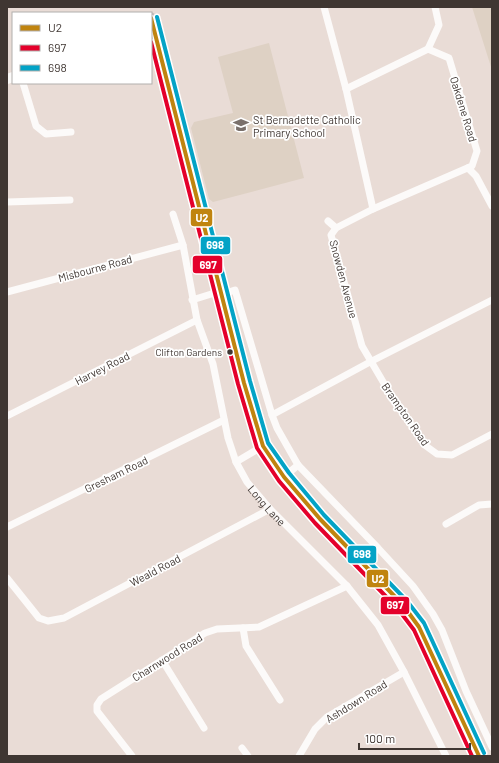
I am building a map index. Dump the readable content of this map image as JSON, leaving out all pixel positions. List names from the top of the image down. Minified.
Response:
{"streets":{"street":["Oakdene Road","Misbourne Road","Snowden Avenue","Harvey Road","Brampton Road","Gresham Road","Long Lane","Weald Road","Charnwood Road","Ashdown Road"]},"crossings":[["Misbourne Road","Long Lane"],["Snowden Avenue","Brampton Road"],["Harvey Road","Long Lane"],["Gresham Road","Long Lane"],["Long Lane","Weald Road"],["Long Lane","Charnwood Road"],["Long Lane","Ashdown Road"]],"places":{"school or university":["St Bernadette Catholic Primary School"],"other":["Clifton Gardens"]},"lines":["transit line 698","transit line U2","transit line 697"],"legend":["U2","697","698"],"scale_bar":"100 m"}
